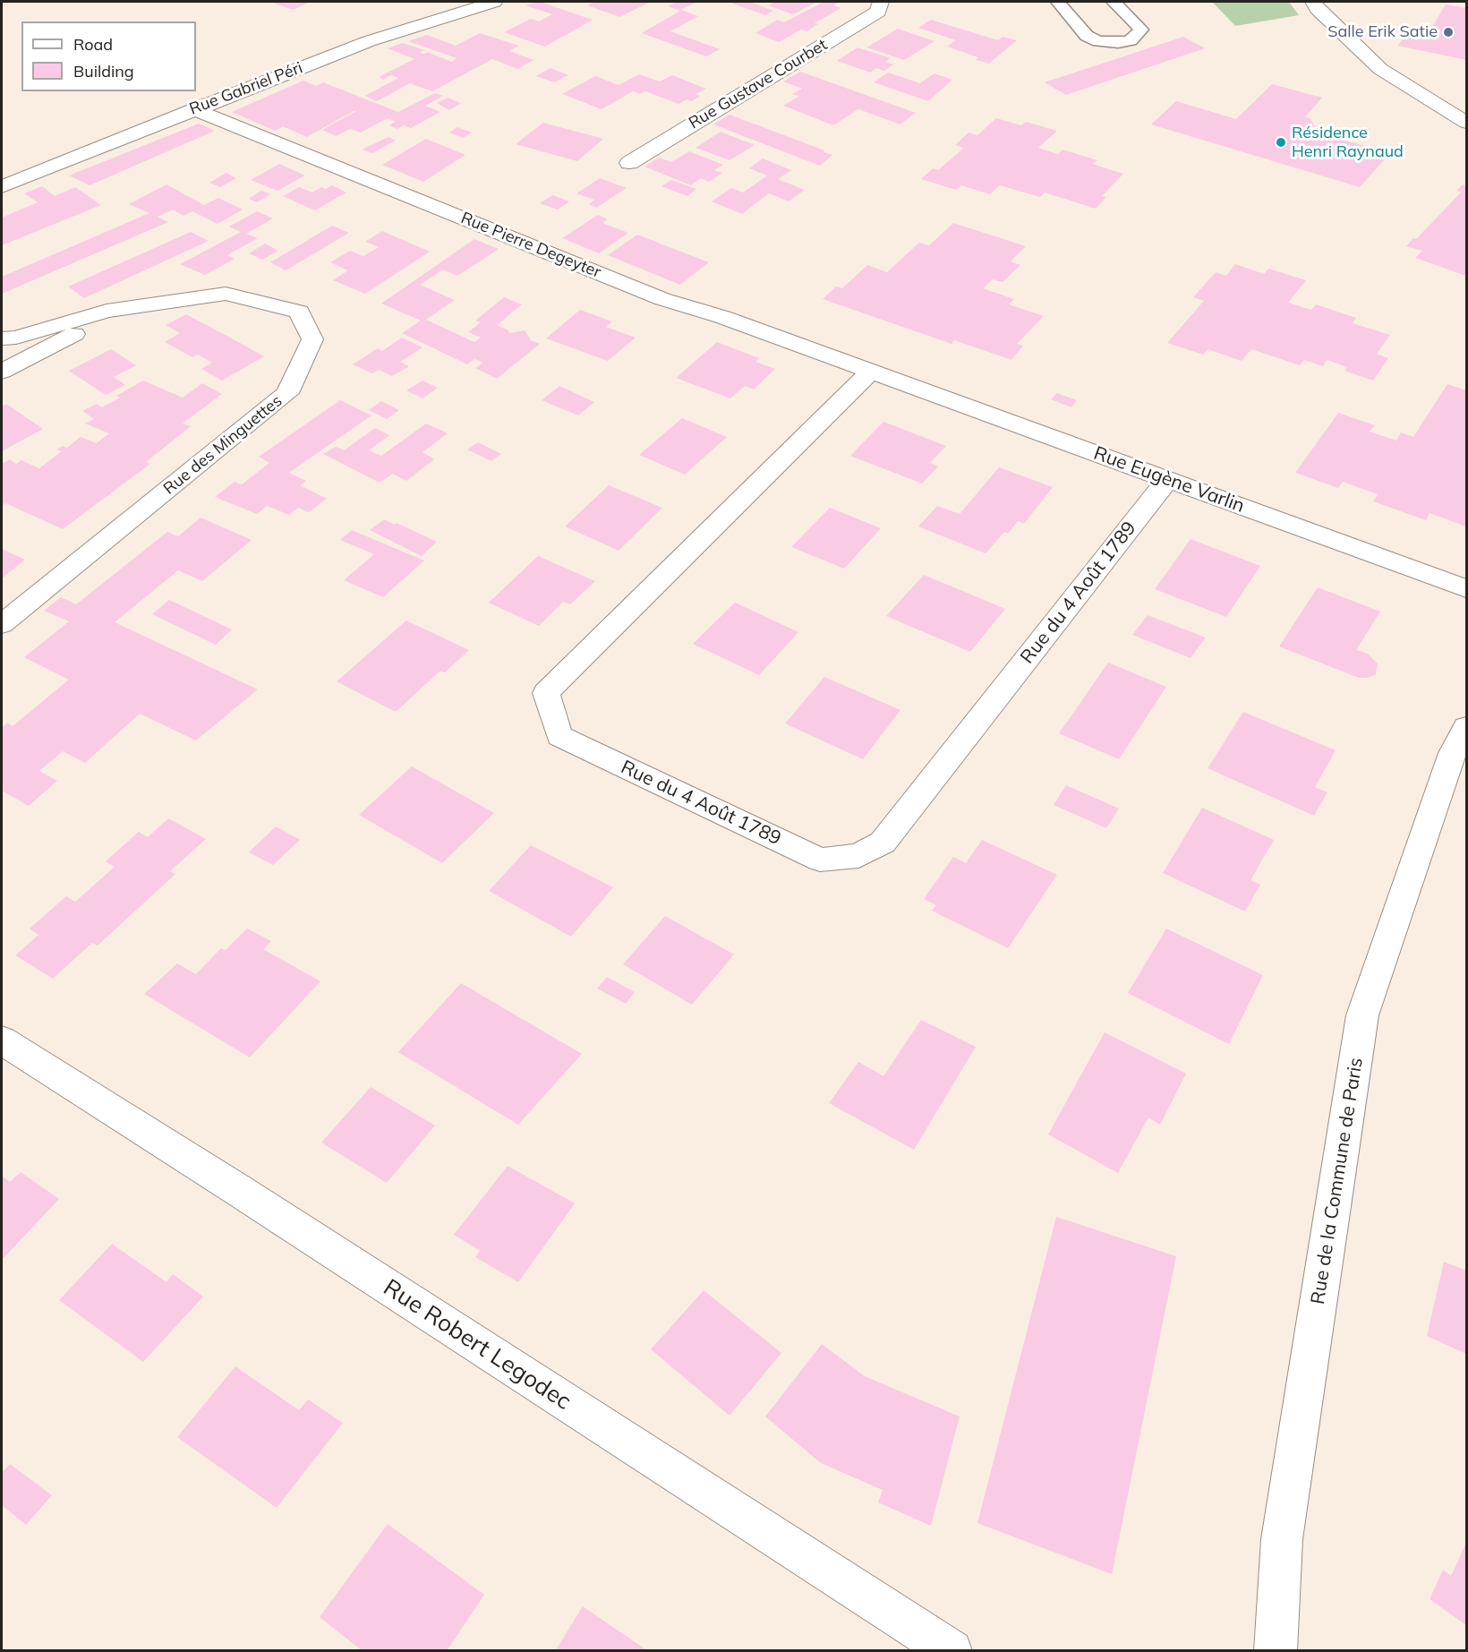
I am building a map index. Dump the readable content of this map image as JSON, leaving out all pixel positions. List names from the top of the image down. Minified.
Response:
{"streets":{"street":["Rue Gustave Courbet","Rue Gabriel Péri","Rue Pierre Degeyter","Rue des Minguettes","Rue Eugène Varlin","Rue du 4 Août 1789","Rue de la Commune de Paris","Rue Robert Legodec"]},"crossings":[["Rue Gabriel Péri","Rue Pierre Degeyter"],["Rue Pierre Degeyter","Rue Eugène Varlin"],["Rue Pierre Degeyter","Rue du 4 Août 1789"],["Rue Eugène Varlin","Rue du 4 Août 1789"]],"places":["Salle Erik Satie","Résidence Henri Raynaud"],"legend":["Road","Building"]}
